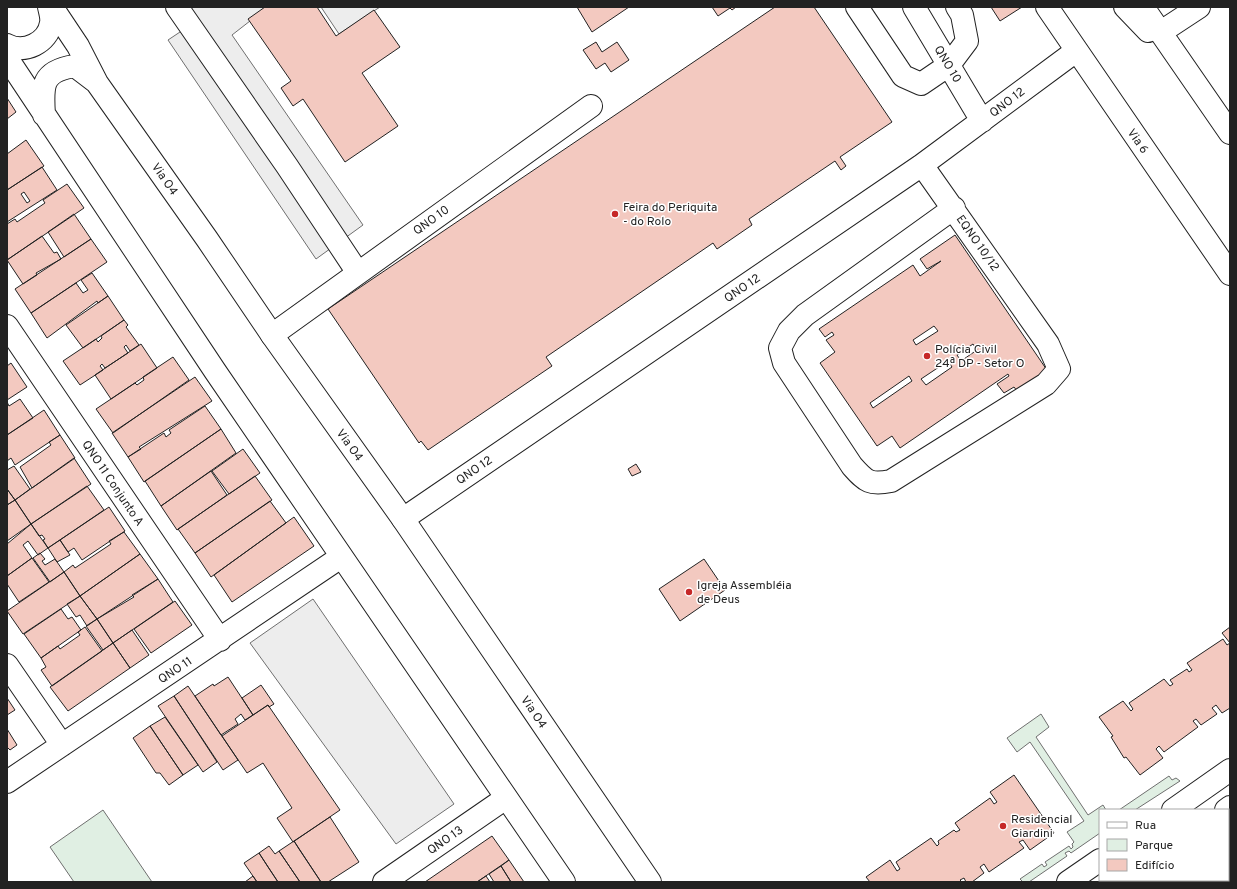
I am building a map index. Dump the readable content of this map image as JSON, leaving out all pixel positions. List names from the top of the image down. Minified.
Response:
{"streets":{"main road":["QNO 10","QNO 12","Via 6","Via O4","EQNO 10/12","QNO 11 Conjunto A","QNO 11","QNO 13"]},"crossings":[["QNO 10","QNO 12"],["QNO 10","Via O4"],["QNO 12","Via 6"],["QNO 12","Via O4"],["QNO 11 Conjunto A","QNO 11"]],"places":["Feira do Periquita - do Rolo","Polícia Civil 24ª DP - Setor O","Igreja Assembléia de Deus","Residencial Giardini"],"legend":["Rua","Parque","Edifício"]}
